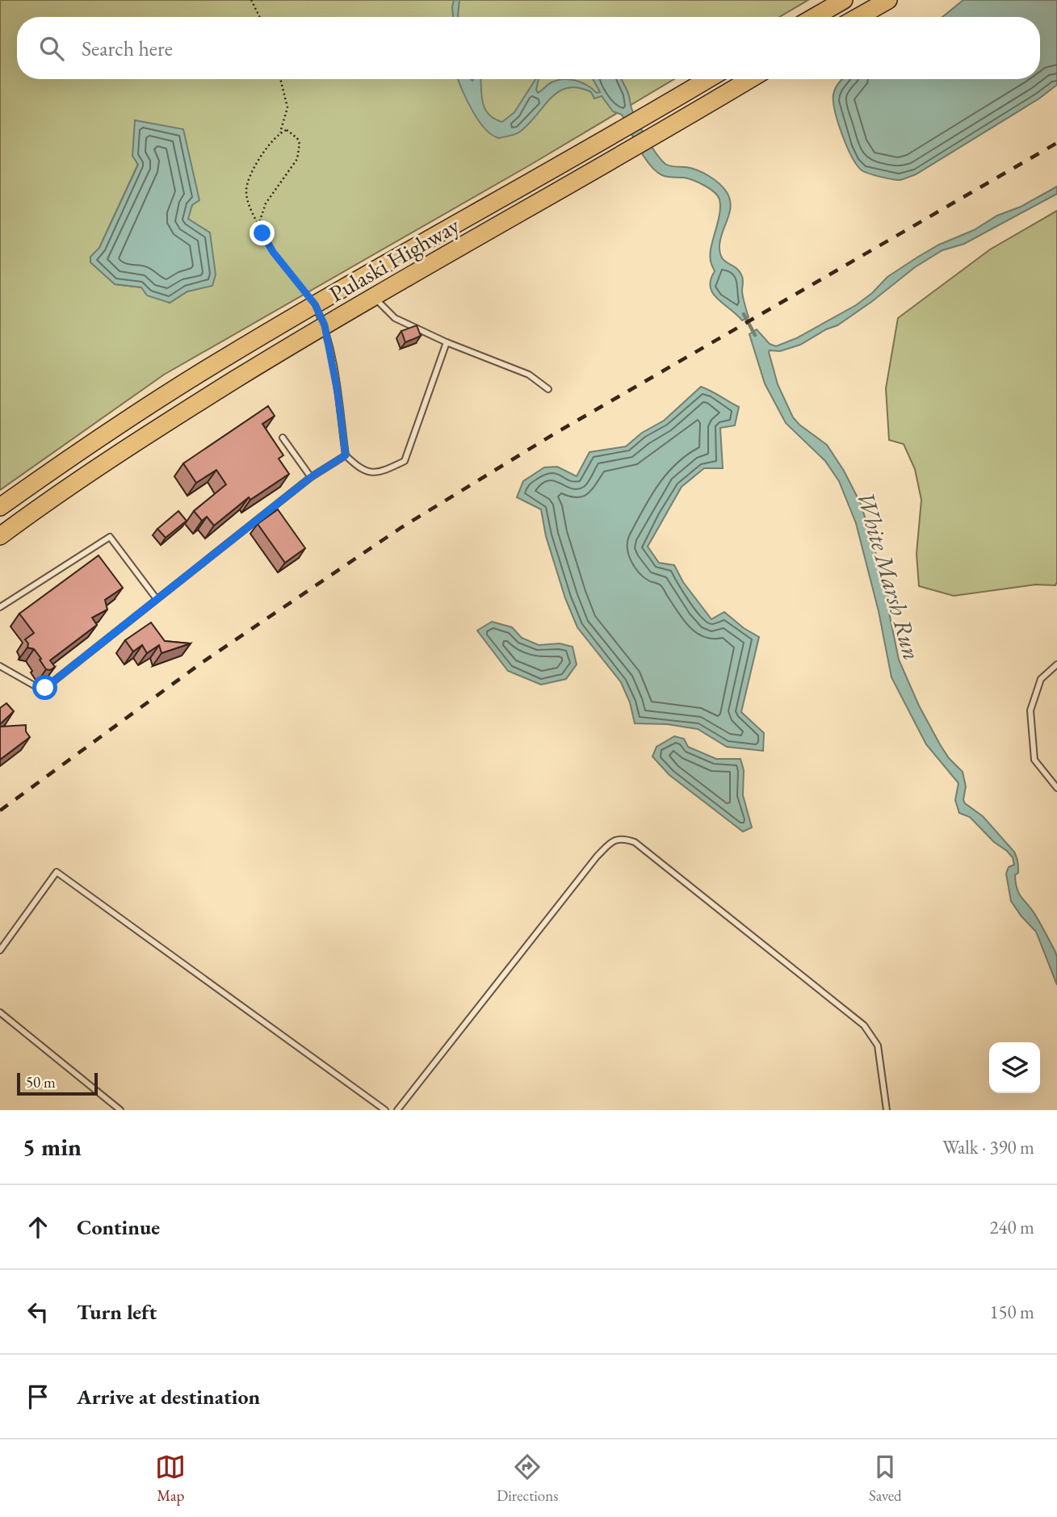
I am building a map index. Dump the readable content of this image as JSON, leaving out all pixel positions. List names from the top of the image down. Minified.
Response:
{"streets":{"highway":["Pulaski Highway"]},"water":["White Marsh Run"],"scale_bar":"50 m","page":{"search":"Search here","scale":"50 m","heading":["5 min","Walk · 390 m"],"list":[["Continue","240 m"],["Turn left","150 m"],"Arrive at destination"],"nav":["Map","Directions","Saved"]}}
